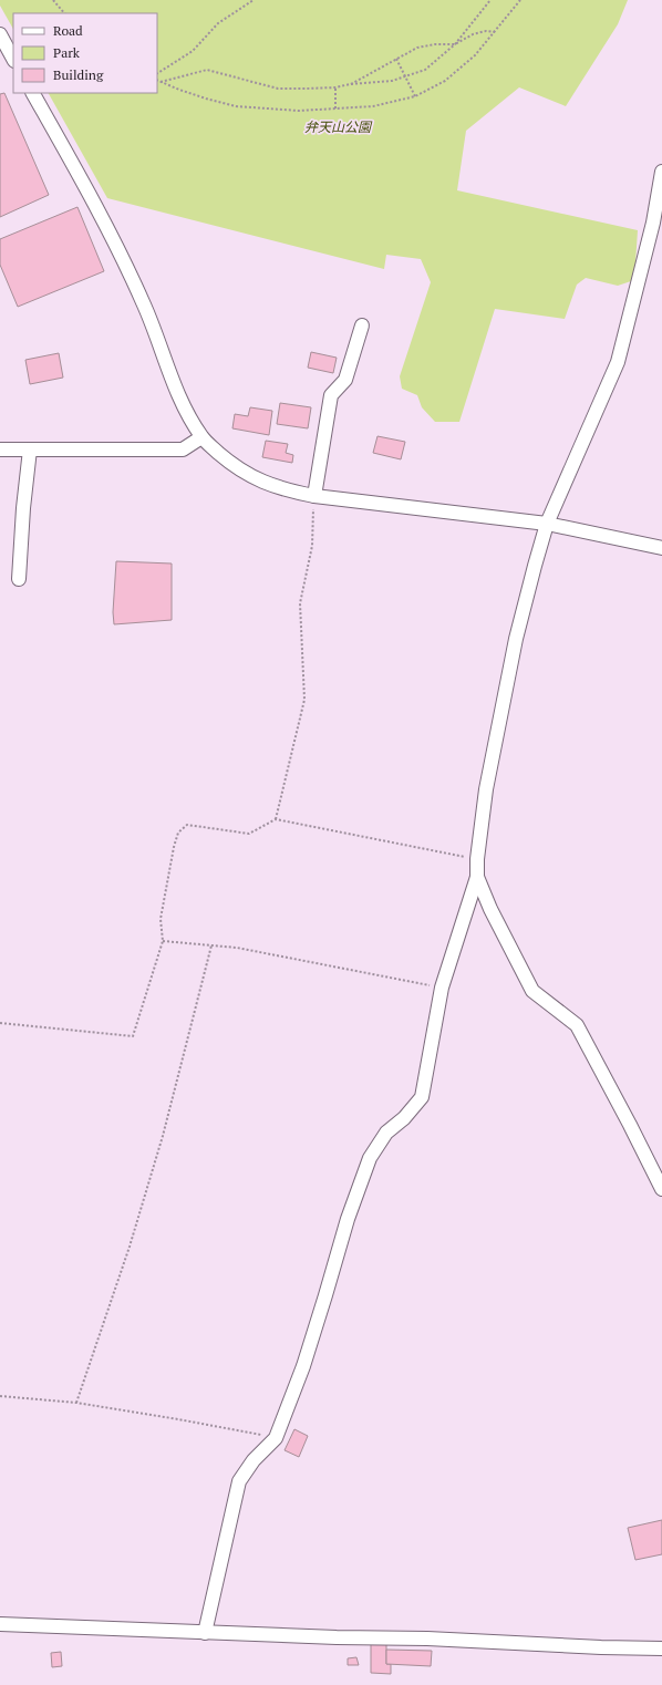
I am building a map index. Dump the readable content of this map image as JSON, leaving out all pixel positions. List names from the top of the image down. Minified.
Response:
{"parks":["弁天山公園"],"legend":["Road","Park","Building"]}
